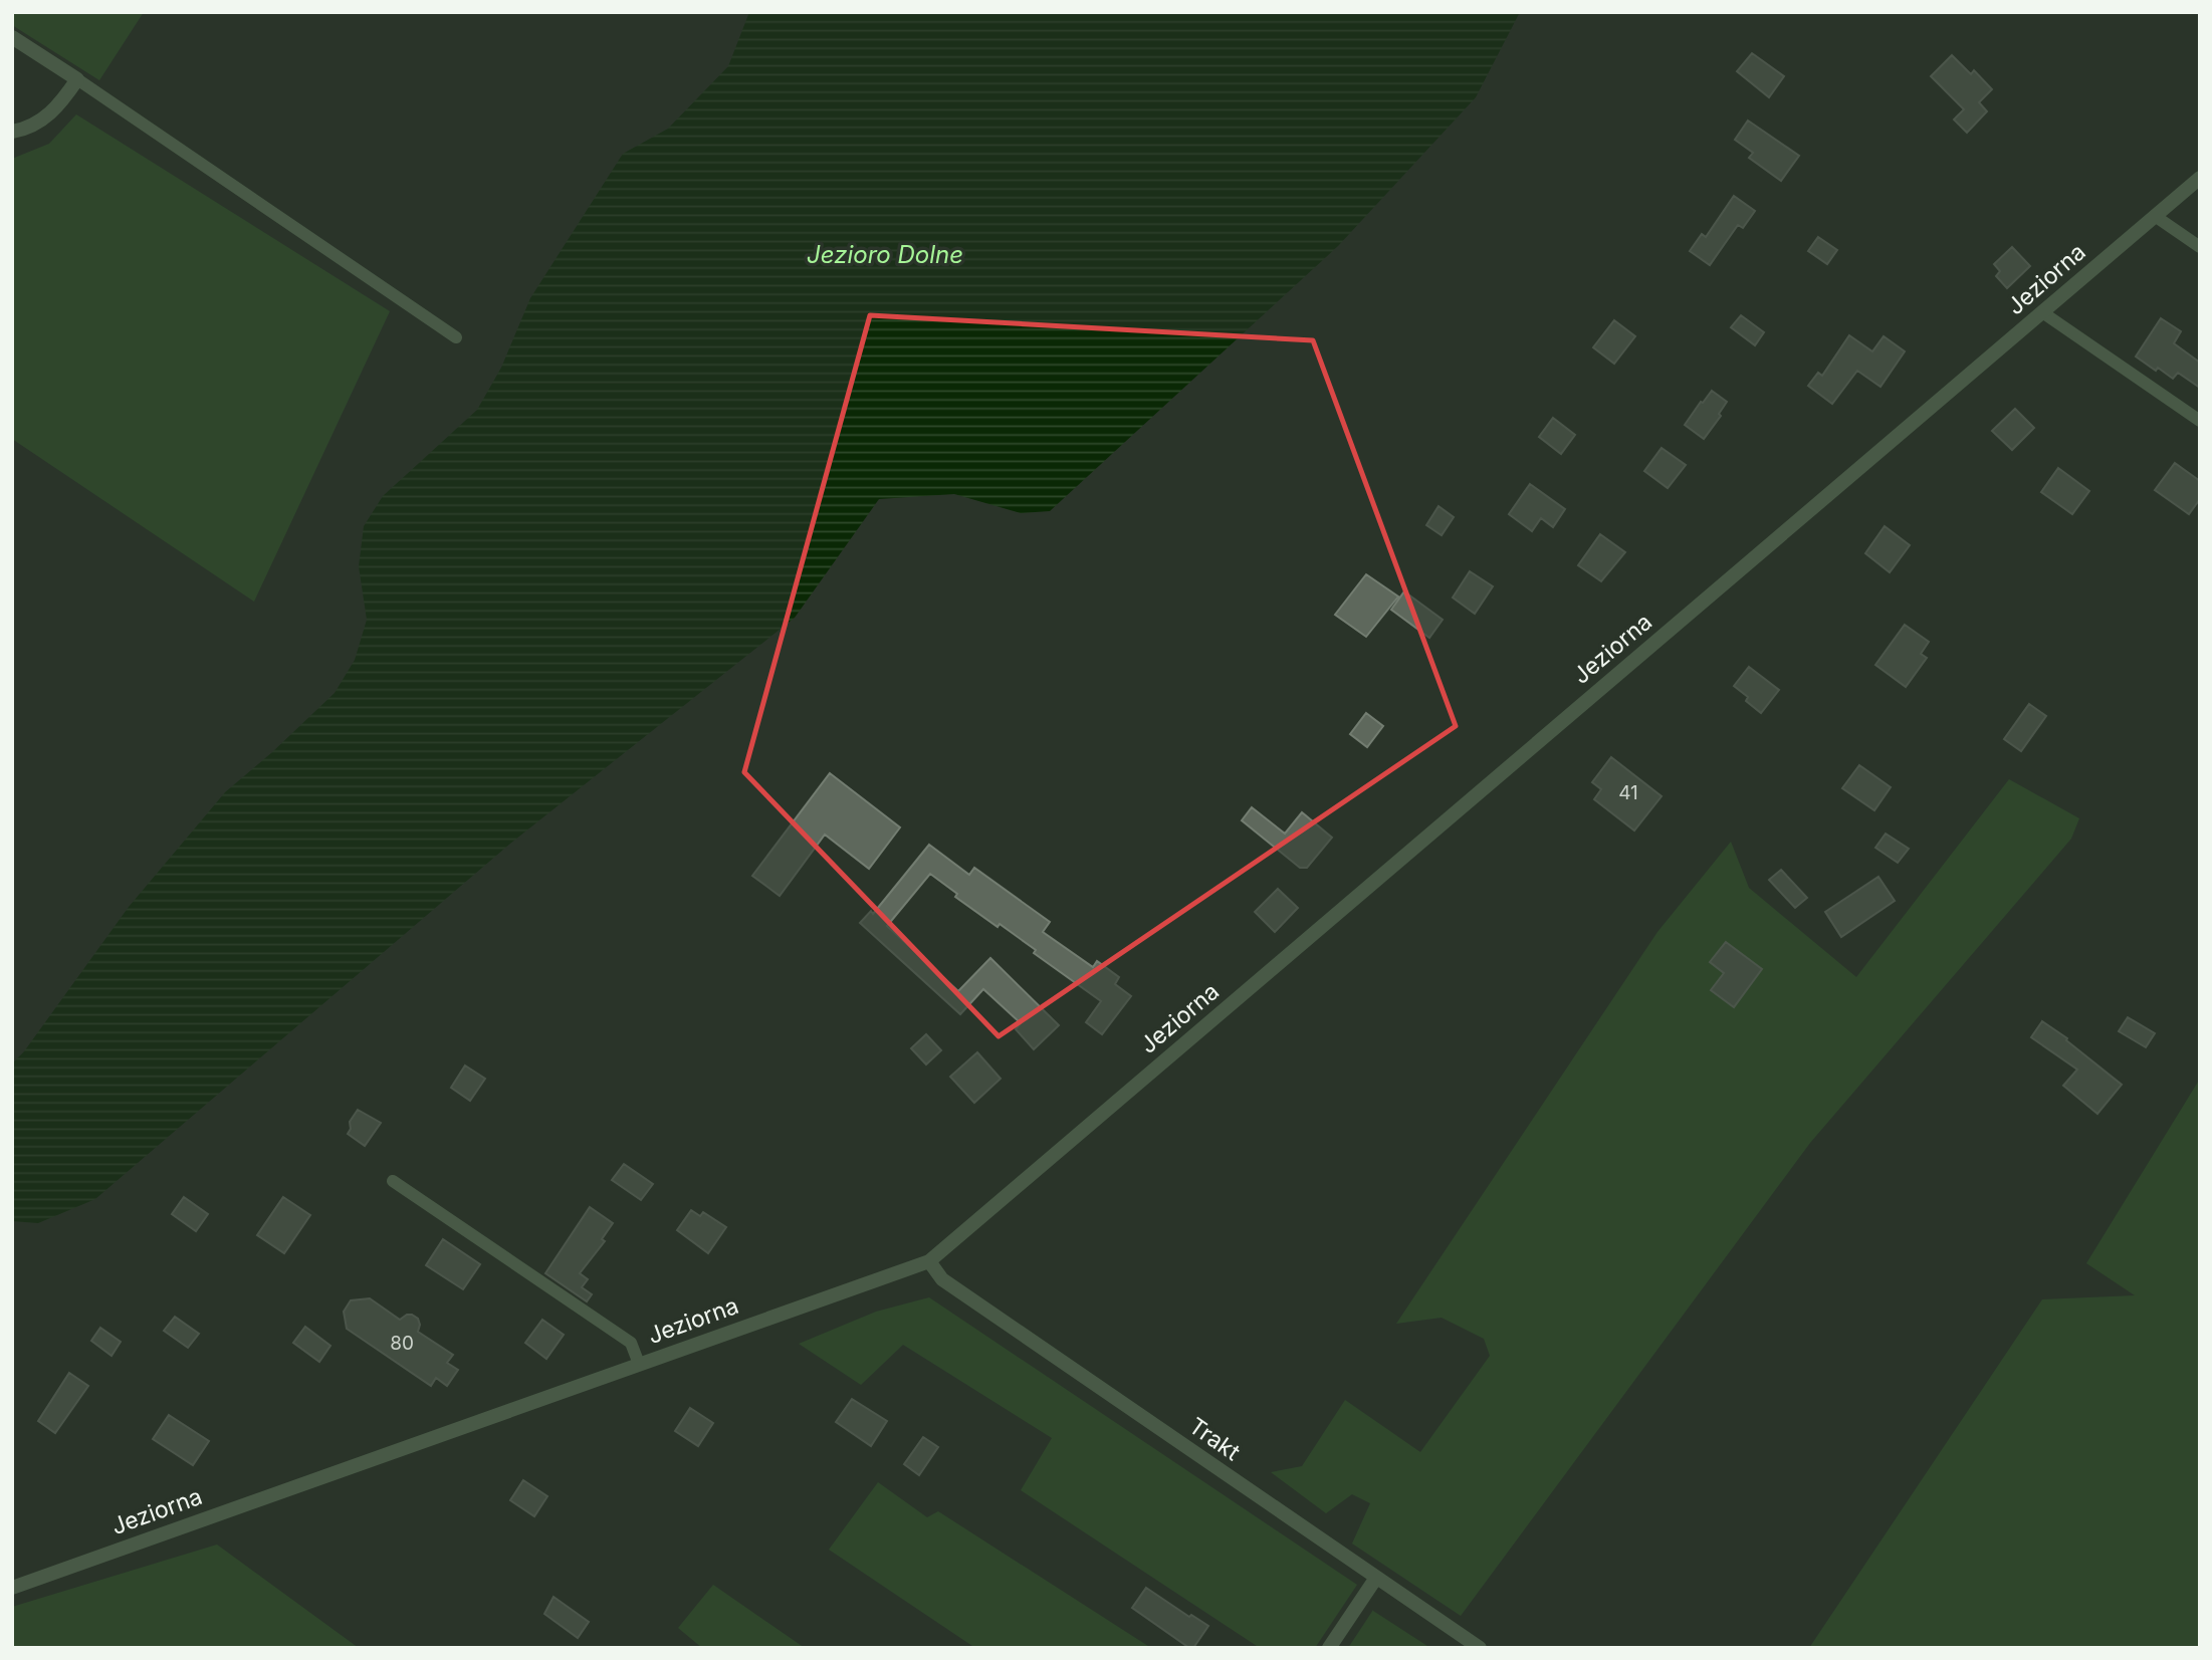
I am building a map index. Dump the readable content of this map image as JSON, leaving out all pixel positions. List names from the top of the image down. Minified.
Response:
{"streets":{"street":["Jeziorna","Trakt"]},"crossings":[["Jeziorna","Trakt"]],"water":["Jezioro Dolne"],"house_numbers":["41","80"]}
